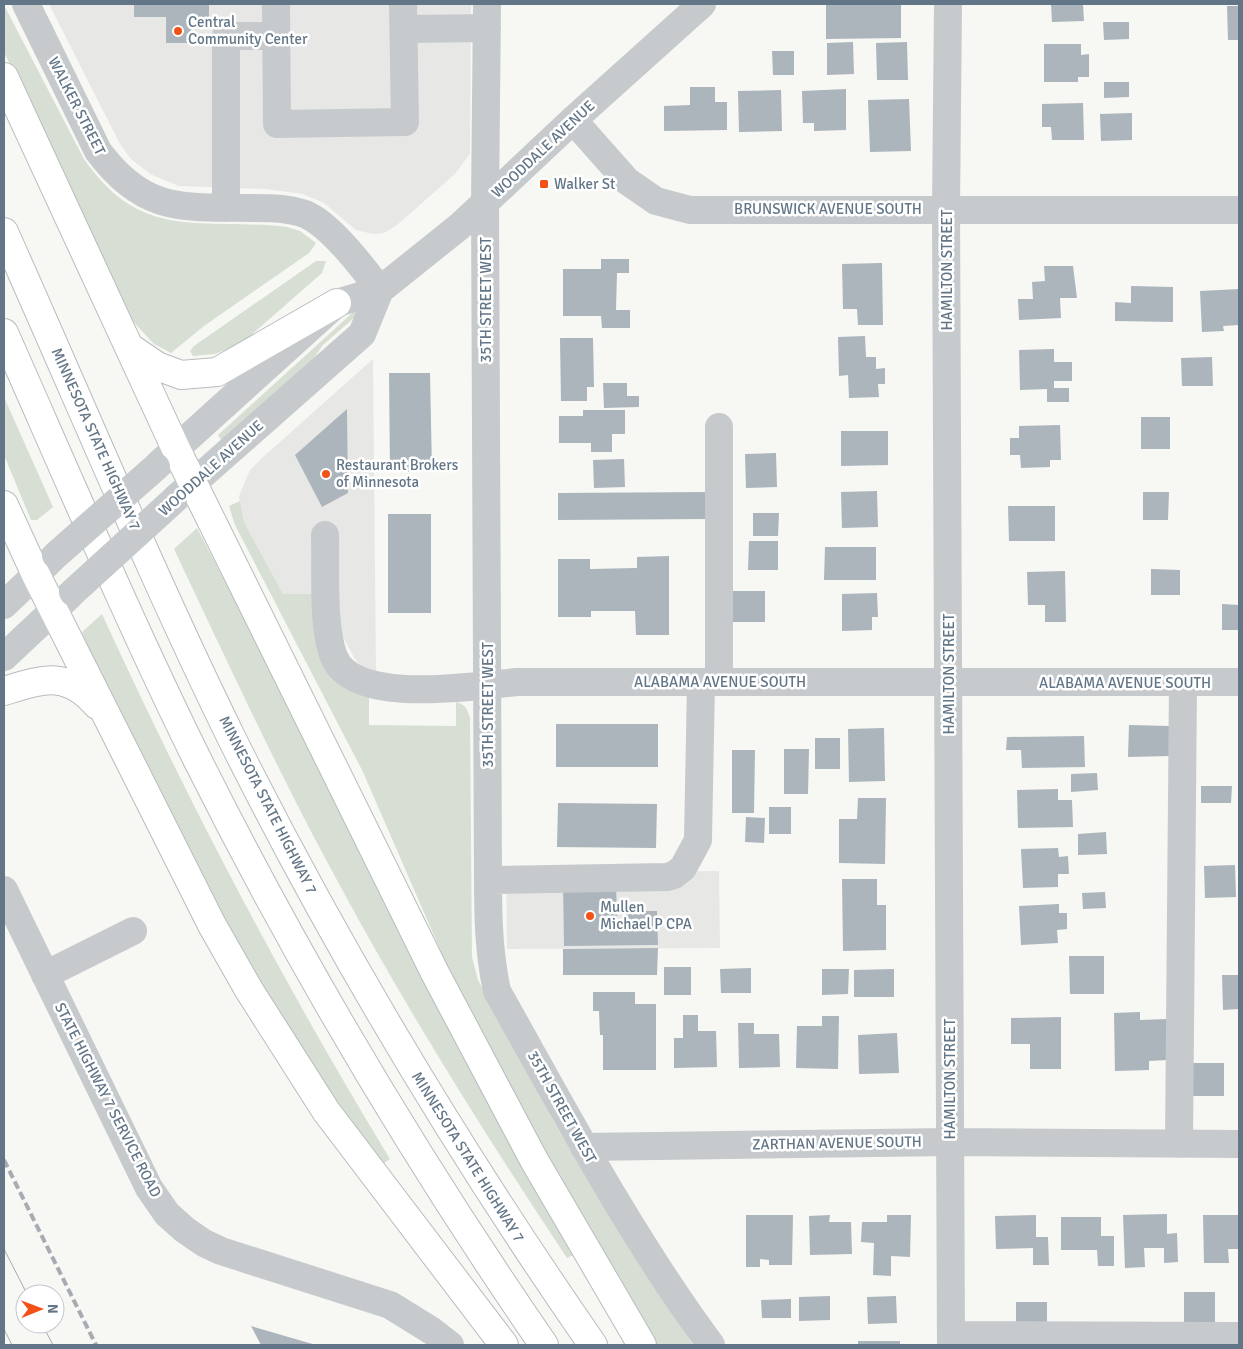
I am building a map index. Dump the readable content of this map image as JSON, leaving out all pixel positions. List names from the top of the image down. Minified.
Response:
{"streets":{"highway":["MINNESOTA STATE HIGHWAY 7"],"street":["WALKER STREET","WOODDALE AVENUE","BRUNSWICK AVENUE SOUTH","HAMILTON STREET","35TH STREET WEST","ALABAMA AVENUE SOUTH","STATE HIGHWAY 7 SERVICE ROAD","ZARTHAN AVENUE SOUTH"]},"crossings":[["WALKER STREET","WOODDALE AVENUE"],["WOODDALE AVENUE","BRUNSWICK AVENUE SOUTH"],["WOODDALE AVENUE","35TH STREET WEST"],["BRUNSWICK AVENUE SOUTH","HAMILTON STREET"],["HAMILTON STREET","ALABAMA AVENUE SOUTH"],["HAMILTON STREET","ZARTHAN AVENUE SOUTH"],["35TH STREET WEST","ALABAMA AVENUE SOUTH"],["35TH STREET WEST","ZARTHAN AVENUE SOUTH"]],"places":{"other":["Central Community Center","Restaurant Brokers of Minnesota","Mullen Michael P CPA"],"transit":["Walker St"]},"north":"right"}
